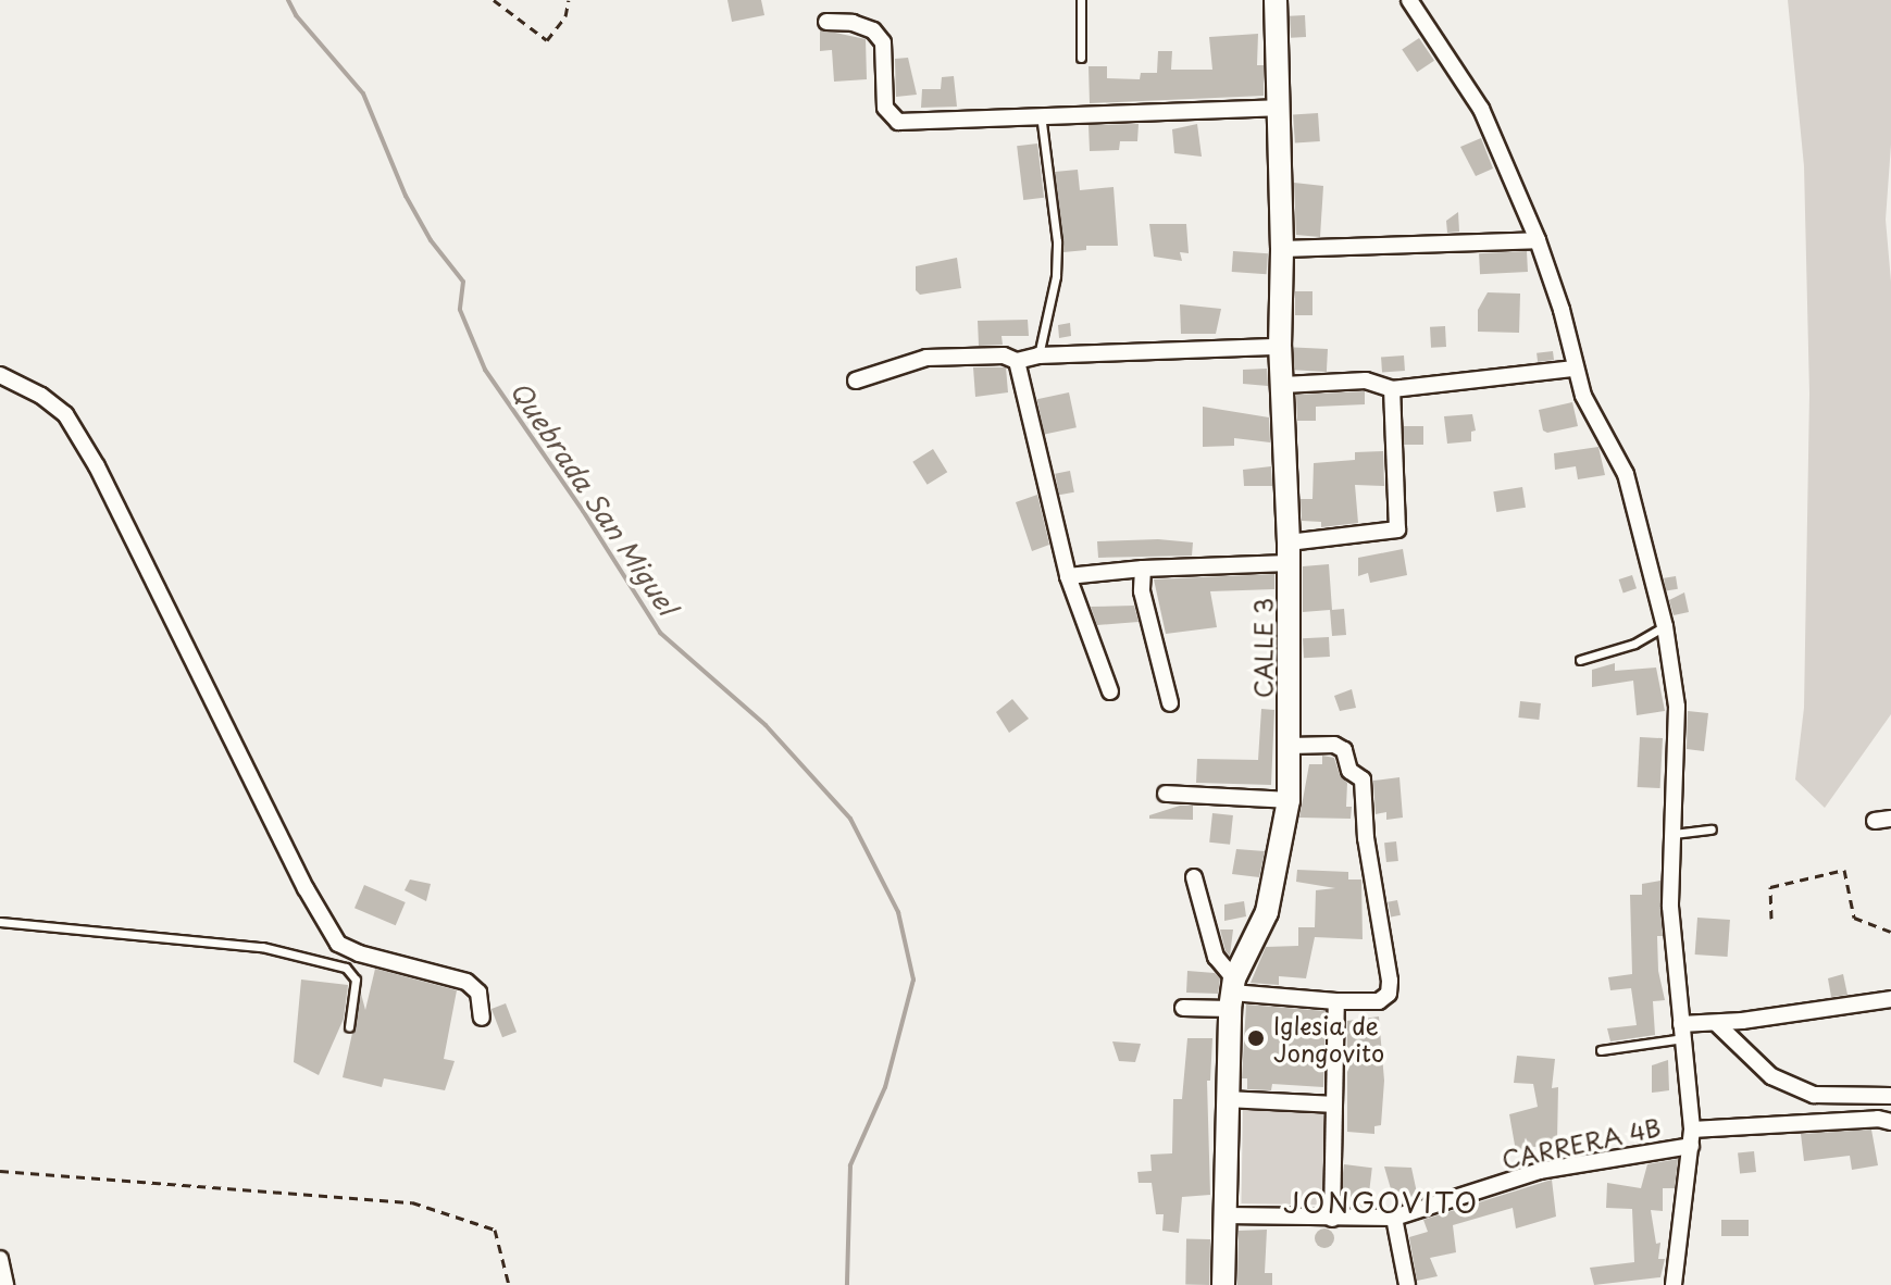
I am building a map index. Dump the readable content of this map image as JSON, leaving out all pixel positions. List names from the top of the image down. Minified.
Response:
{"streets":{"street":["CALLE 3","CARRERA 4B"]},"crossings":[["CALLE 3","CARRERA 4B"]],"districts":["JONGOVITO"],"water":["Quebrada San Miguel"],"places":["Iglesia de Jongovito"]}
